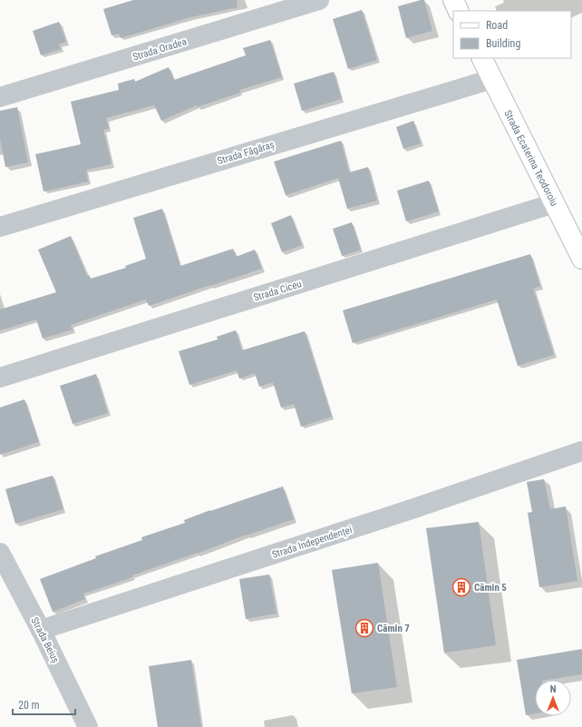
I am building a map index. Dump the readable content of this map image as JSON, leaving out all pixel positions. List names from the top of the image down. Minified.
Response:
{"streets":{"main road":["Strada Ecaterina Teodoroiu"],"street":["Strada Oradea","Strada Făgăraș","Strada Ciceu","Strada Independenței","Strada Beiuș"]},"crossings":[["Strada Făgăraș","Strada Ecaterina Teodoroiu"],["Strada Ecaterina Teodoroiu","Strada Ciceu"],["Strada Independenței","Strada Beiuș"]],"places":{"building":["Cămin 5","Cămin 7"]},"legend":["Road","Building"],"scale_bar":"20 m","north":"top"}
